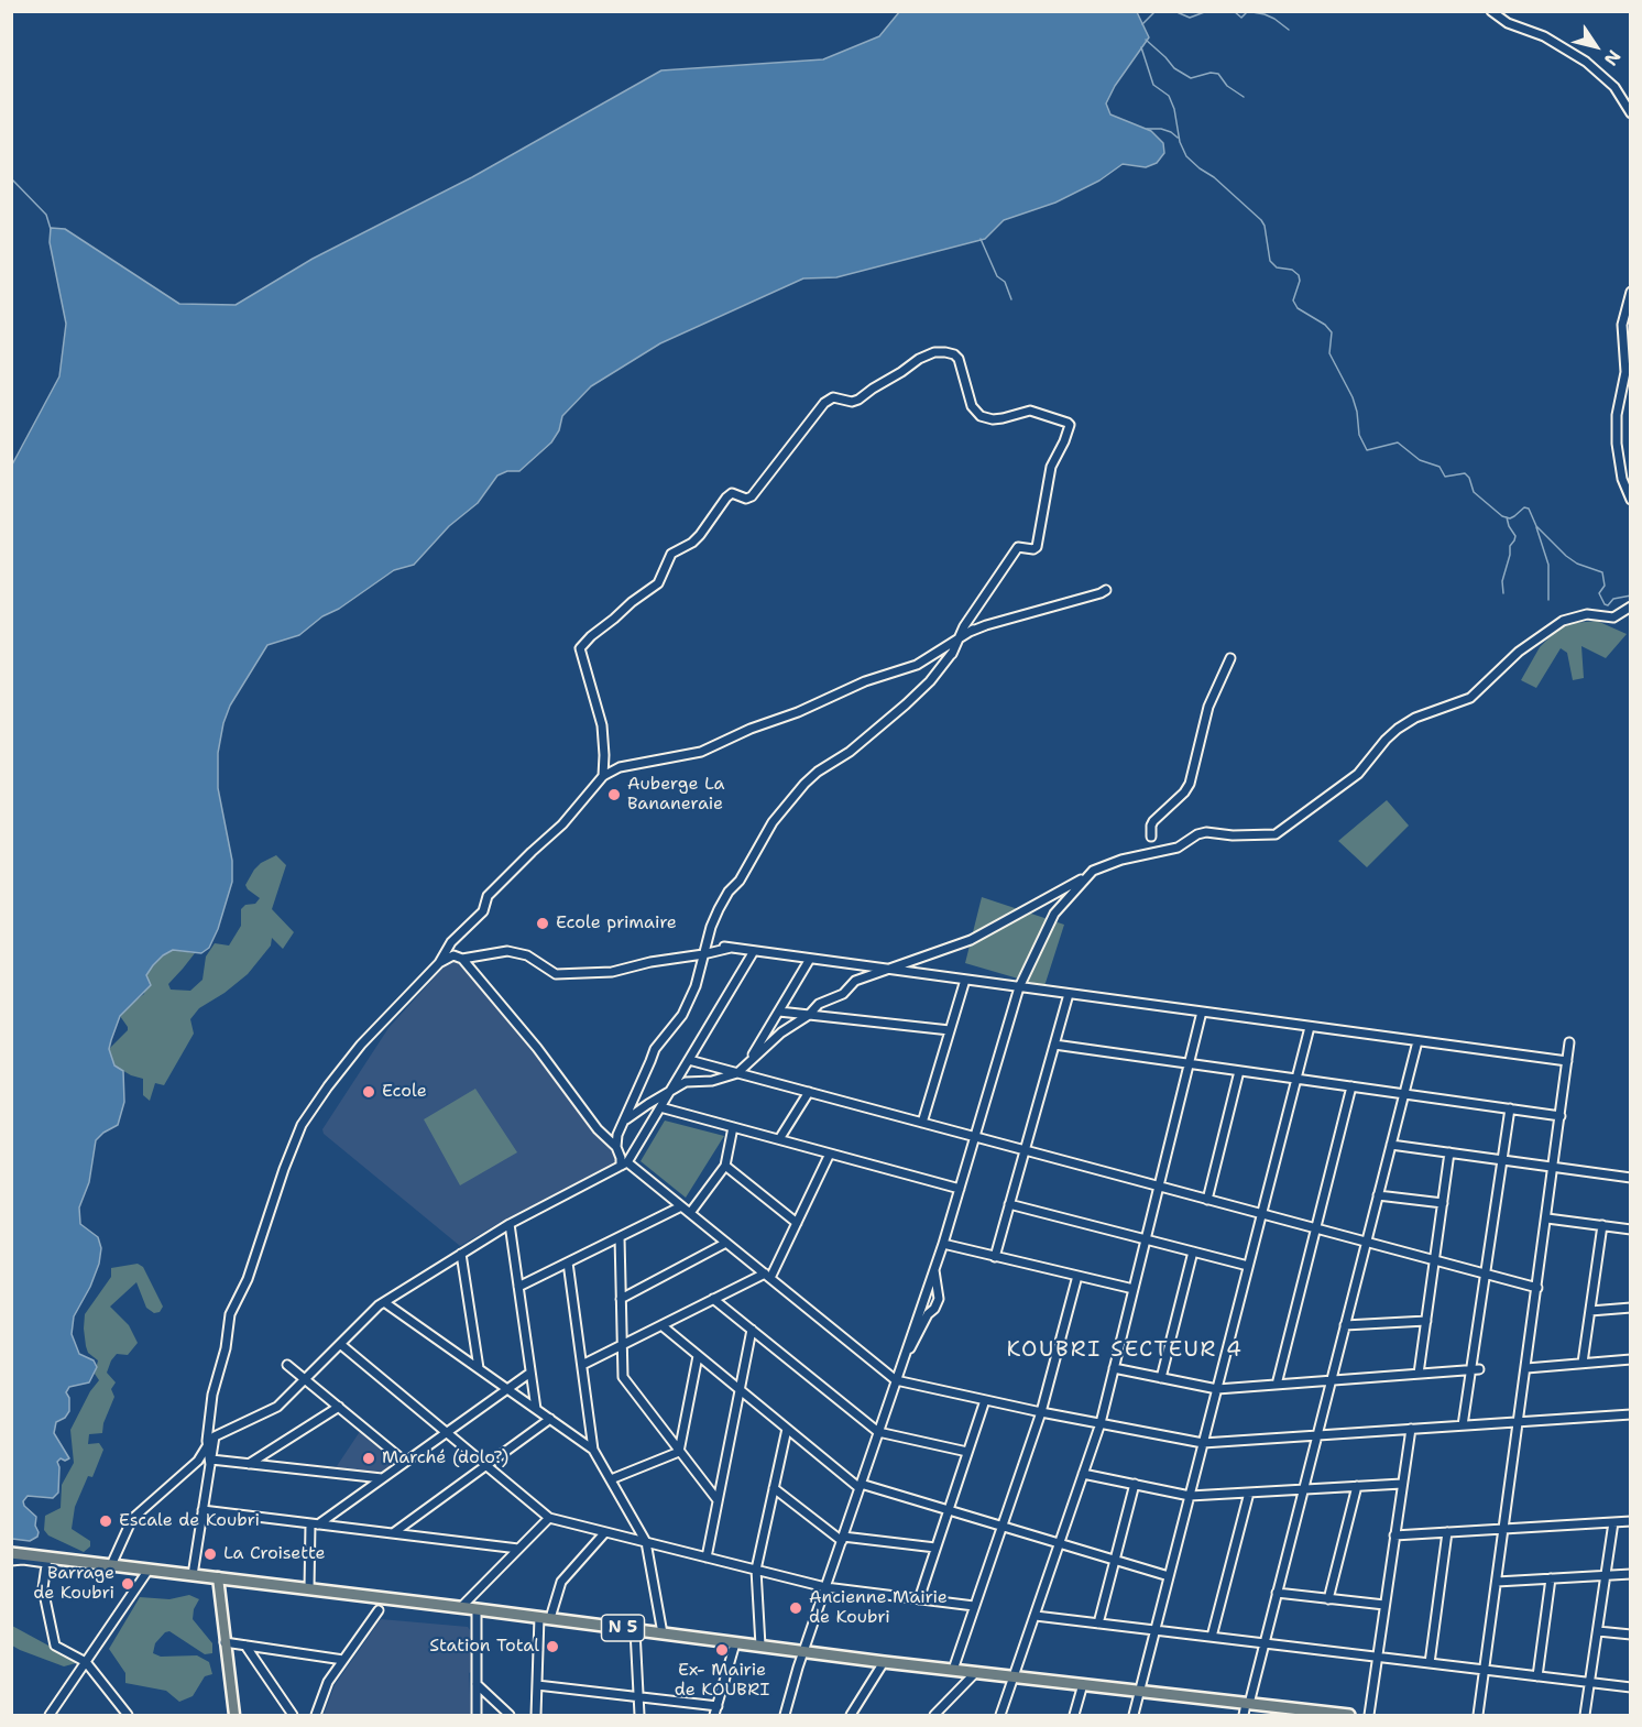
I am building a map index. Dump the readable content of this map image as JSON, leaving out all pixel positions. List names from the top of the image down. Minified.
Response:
{"streets":{"highway":["N 5"]},"districts":["KOUBRI SECTEUR 4"],"places":["Auberge La Bananeraie","Ecole primaire","Ecole","Marché (dolo?)","Escale de Koubri","La Croisette","Barrage de Koubri","Ancienne Mairie de Koubri","Station Total","Ex- Mairie de KOUBRI"],"north":"bottom right"}
